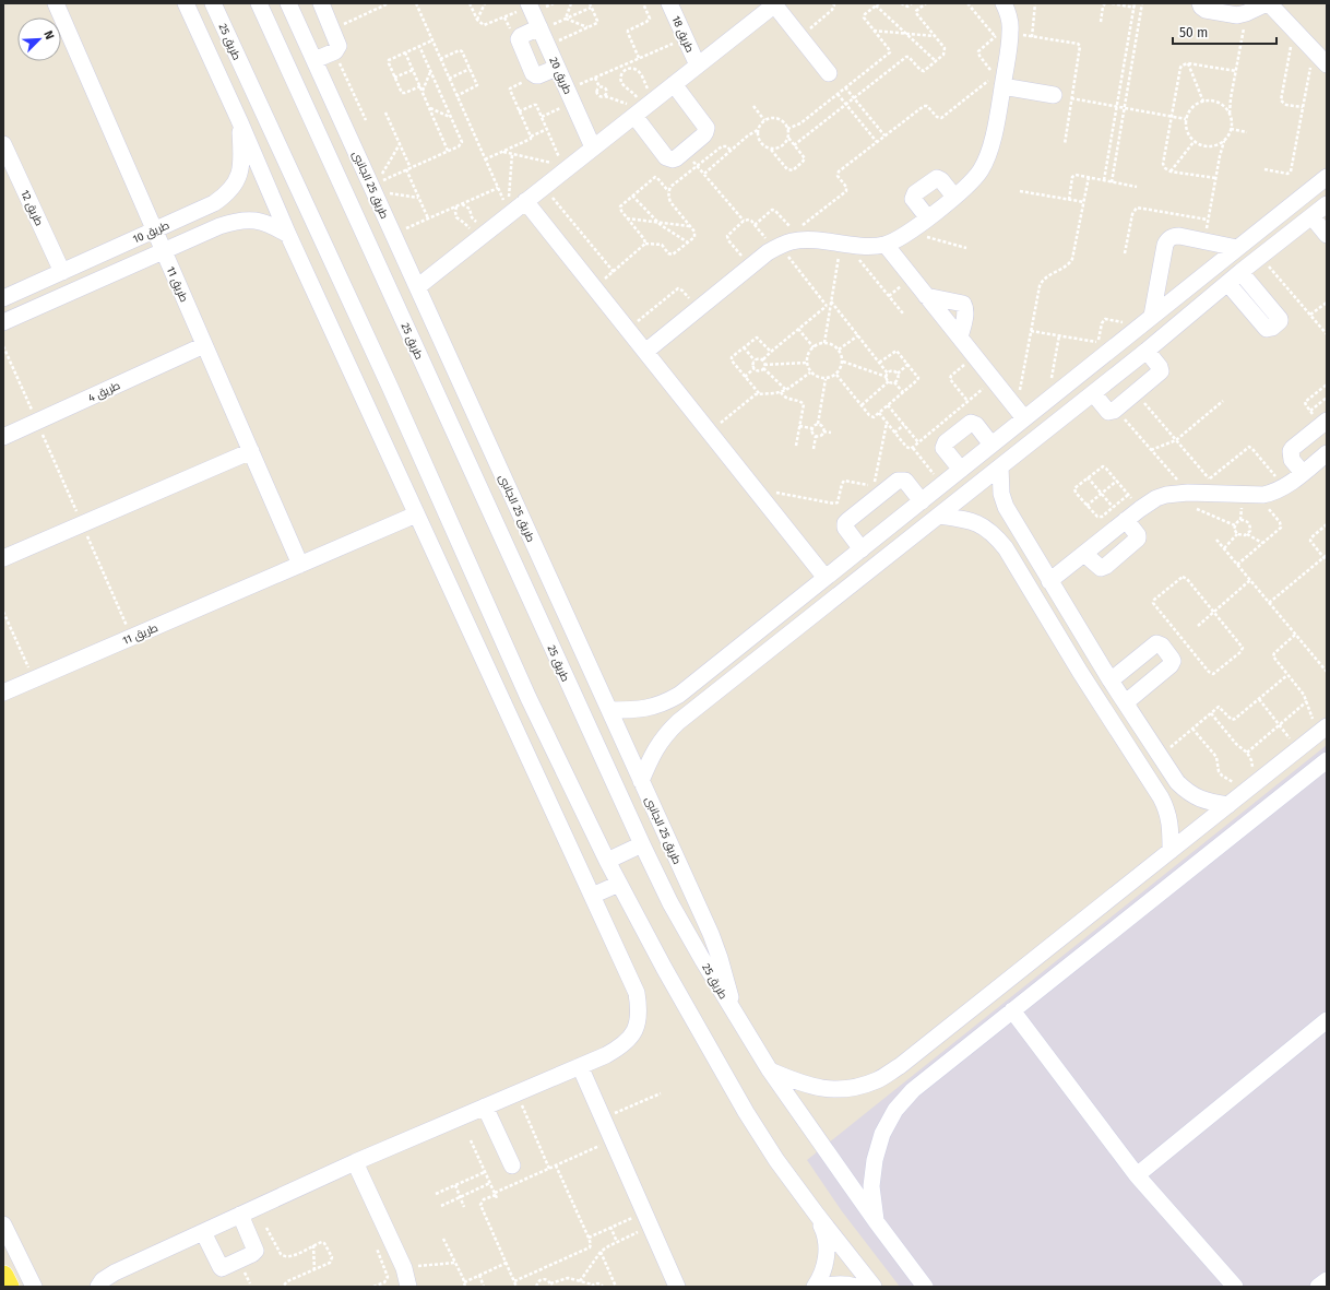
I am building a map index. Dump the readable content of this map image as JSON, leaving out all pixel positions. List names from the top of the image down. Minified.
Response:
{"streets":{"street":["طريق 18","طريق 25","طريق 20","طريق 25 الجانبى","طريق 12","طريق 10","طريق 11","طريق 4"]},"crossings":[["طريق 25","طريق 25 الجانبى"],["طريق 12","طريق 10"],["طريق 10","طريق 11"],["طريق 11","طريق 4"]],"scale_bar":"50 m","north":"top right"}
